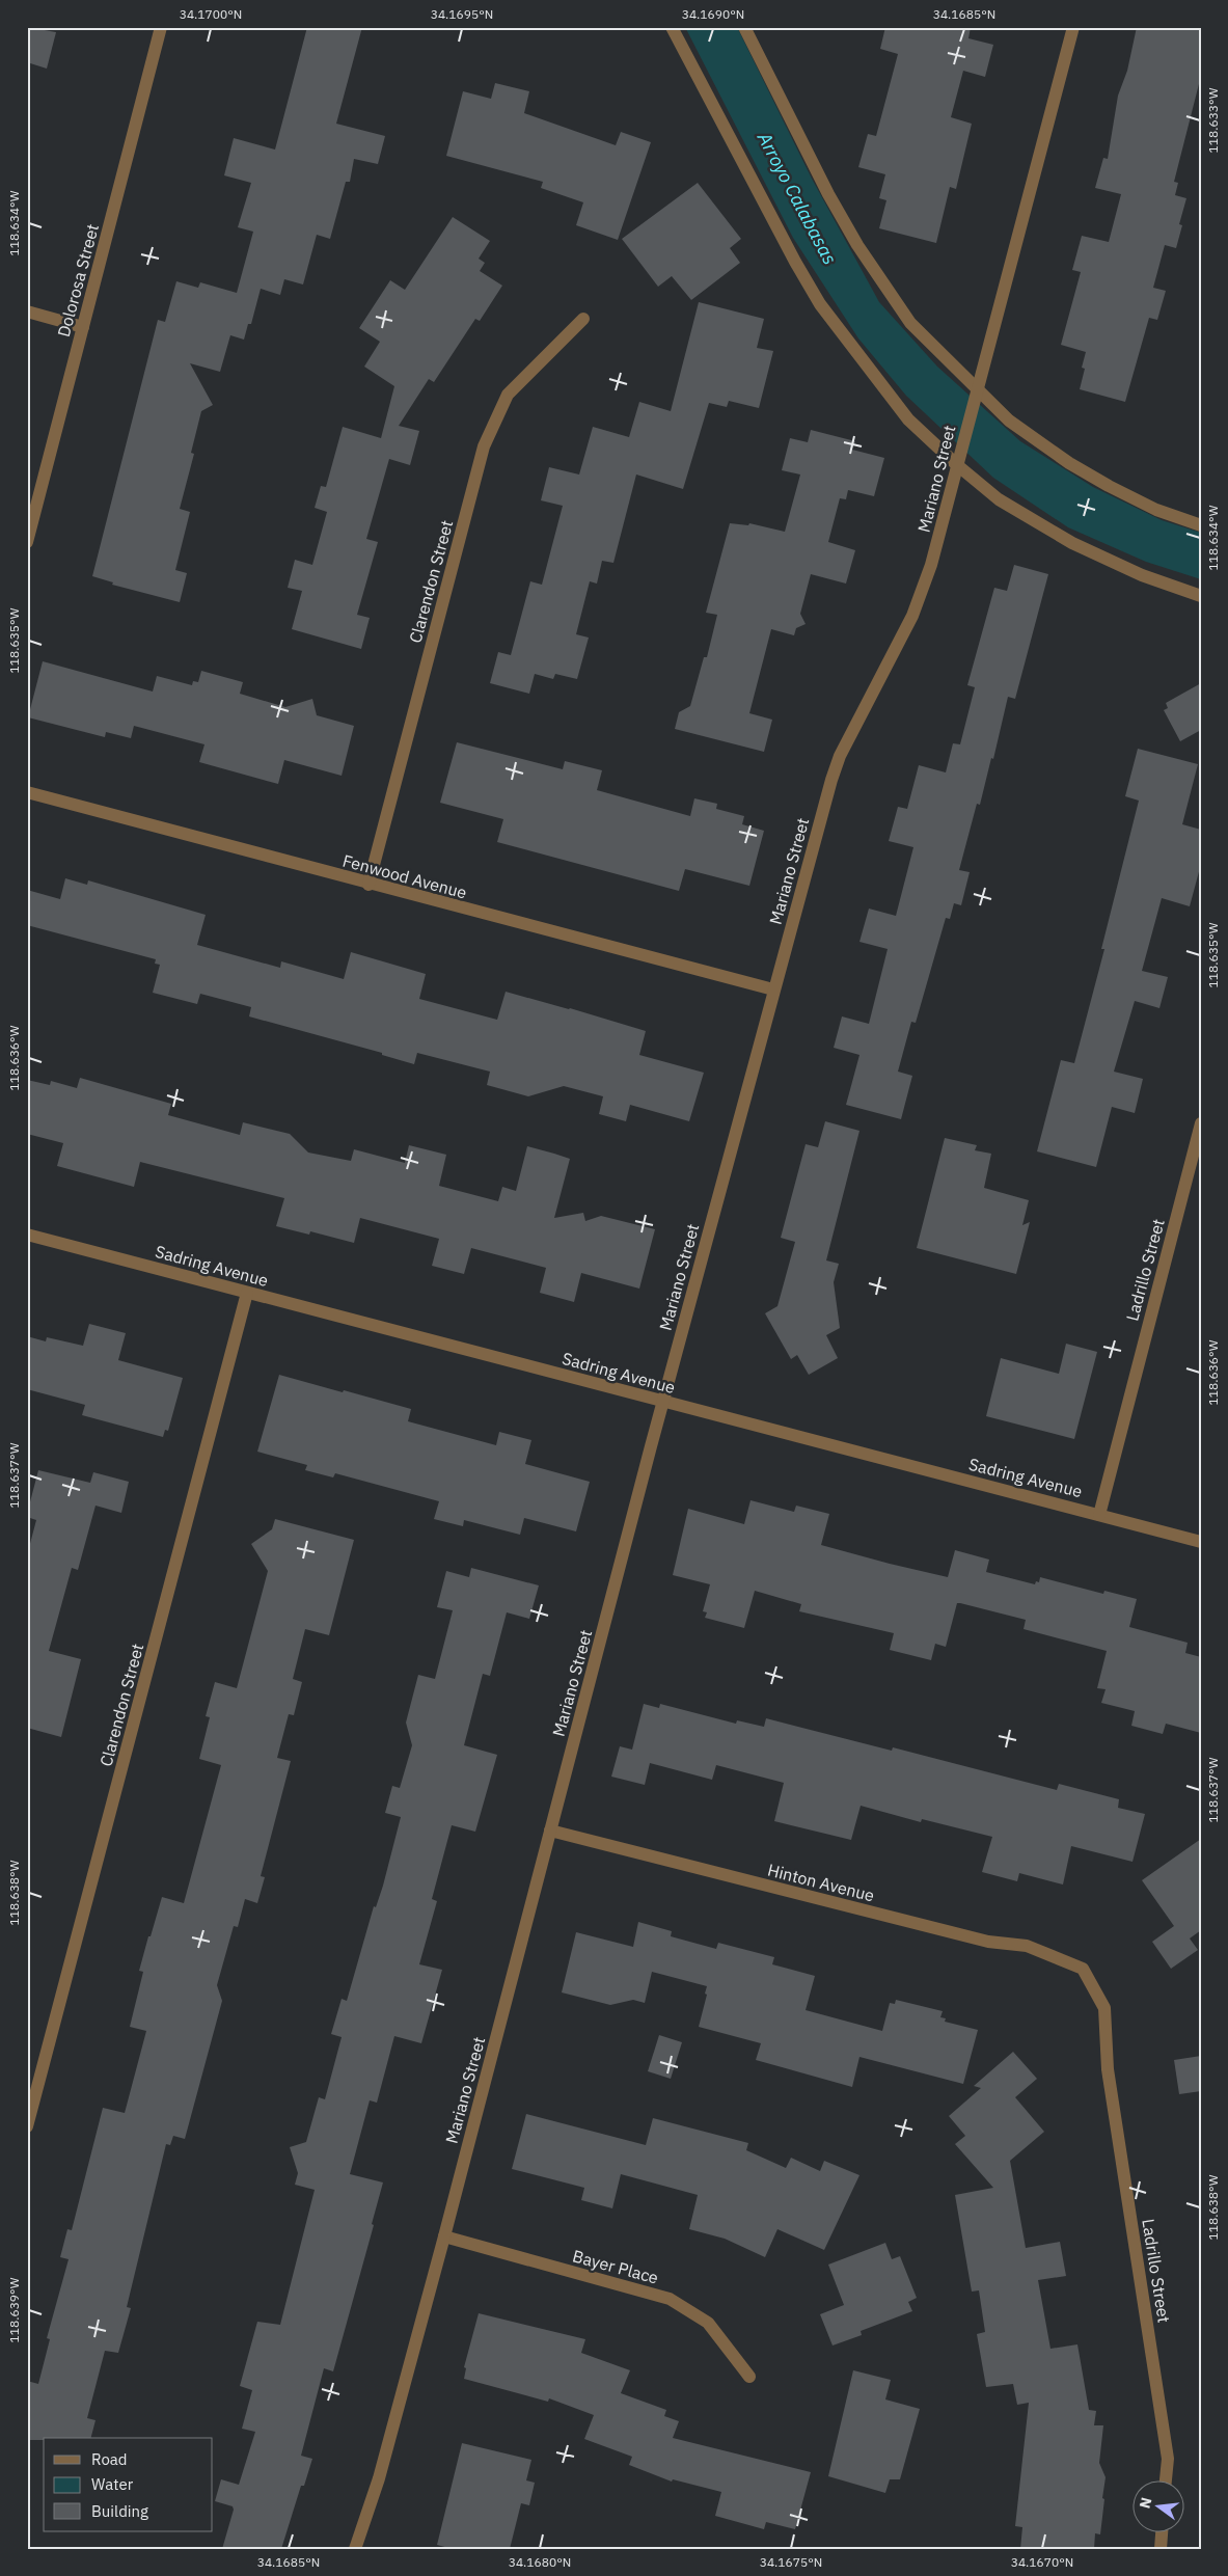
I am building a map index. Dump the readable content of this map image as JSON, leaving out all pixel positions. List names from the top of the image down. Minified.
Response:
{"streets":{"street":["Dolorosa Street","Mariano Street","Clarendon Street","Fenwood Avenue","Sadring Avenue","Ladrillo Street","Hinton Avenue","Bayer Place"]},"crossings":[["Mariano Street","Fenwood Avenue"],["Mariano Street","Sadring Avenue"],["Mariano Street","Hinton Avenue"],["Mariano Street","Bayer Place"],["Clarendon Street","Fenwood Avenue"],["Clarendon Street","Sadring Avenue"],["Sadring Avenue","Ladrillo Street"],["Ladrillo Street","Hinton Avenue"]],"water":["Arroyo Calabasas"],"legend":["Road","Water","Building"],"north":"left","coordinates":["34.1700°N","34.1695°N","34.1690°N","34.1685°N","118.633°W","118.634°W","118.635°W","118.636°W","118.637°W","118.638°W","118.639°W","34.1680°N","34.1675°N","34.1670°N"]}
